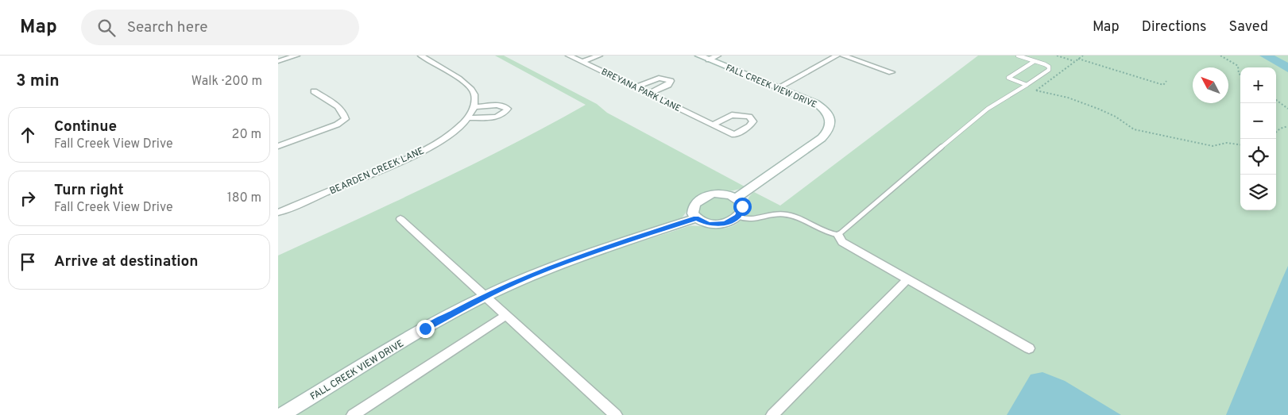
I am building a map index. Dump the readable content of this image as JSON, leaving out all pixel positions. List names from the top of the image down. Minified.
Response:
{"streets":{"street":["FALL CREEK VIEW DRIVE","BREYANA PARK LANE","BEARDEN CREEK LANE"]},"north":"top left","page":{"header":"Map","search":"Search here","nav":["Map","Directions","Saved"],"heading":["3 min","Walk · 200 m"],"map_buttons":["+","−"],"list":[["Continue","Fall Creek View Drive","20 m"],["Turn right","Fall Creek View Drive","180 m"],"Arrive at destination"]}}
